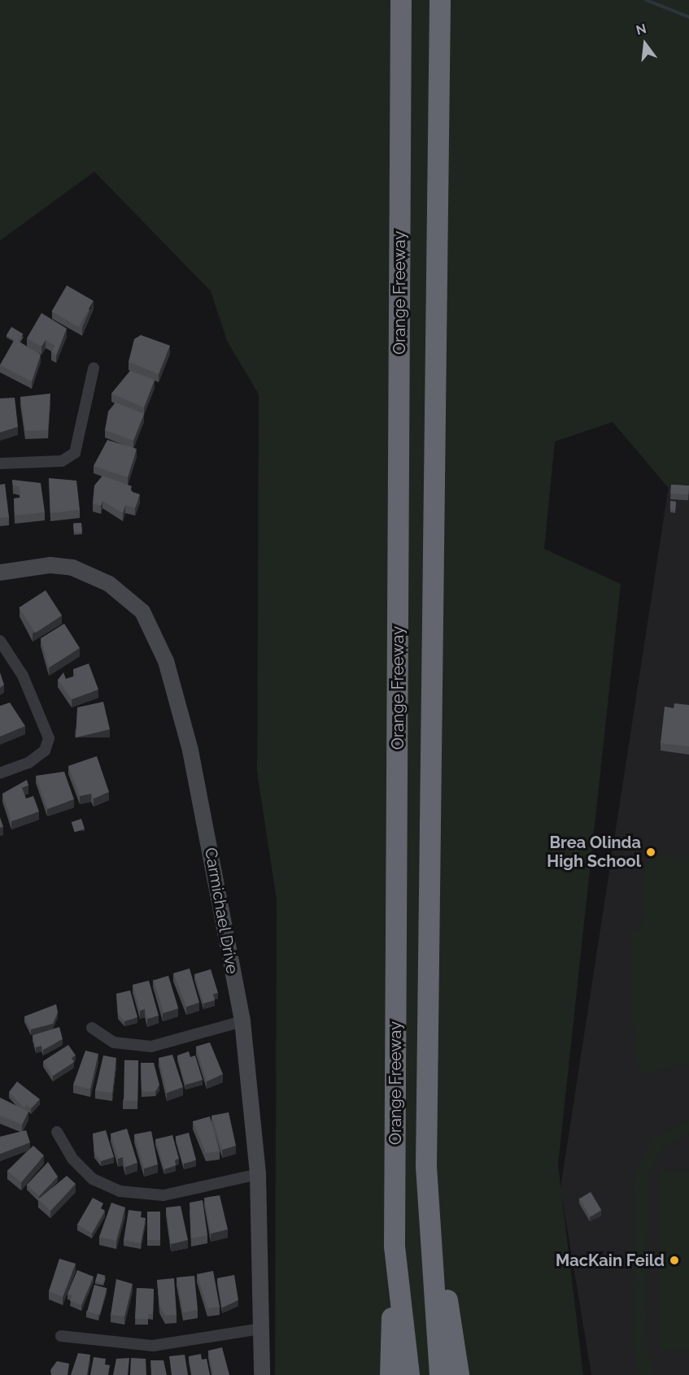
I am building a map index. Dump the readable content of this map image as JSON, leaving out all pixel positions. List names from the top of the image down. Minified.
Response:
{"streets":{"highway":["Orange Freeway"],"street":["Carmichael Drive"]},"places":["Brea Olinda High School","MacKain Feild"],"north":"top"}
